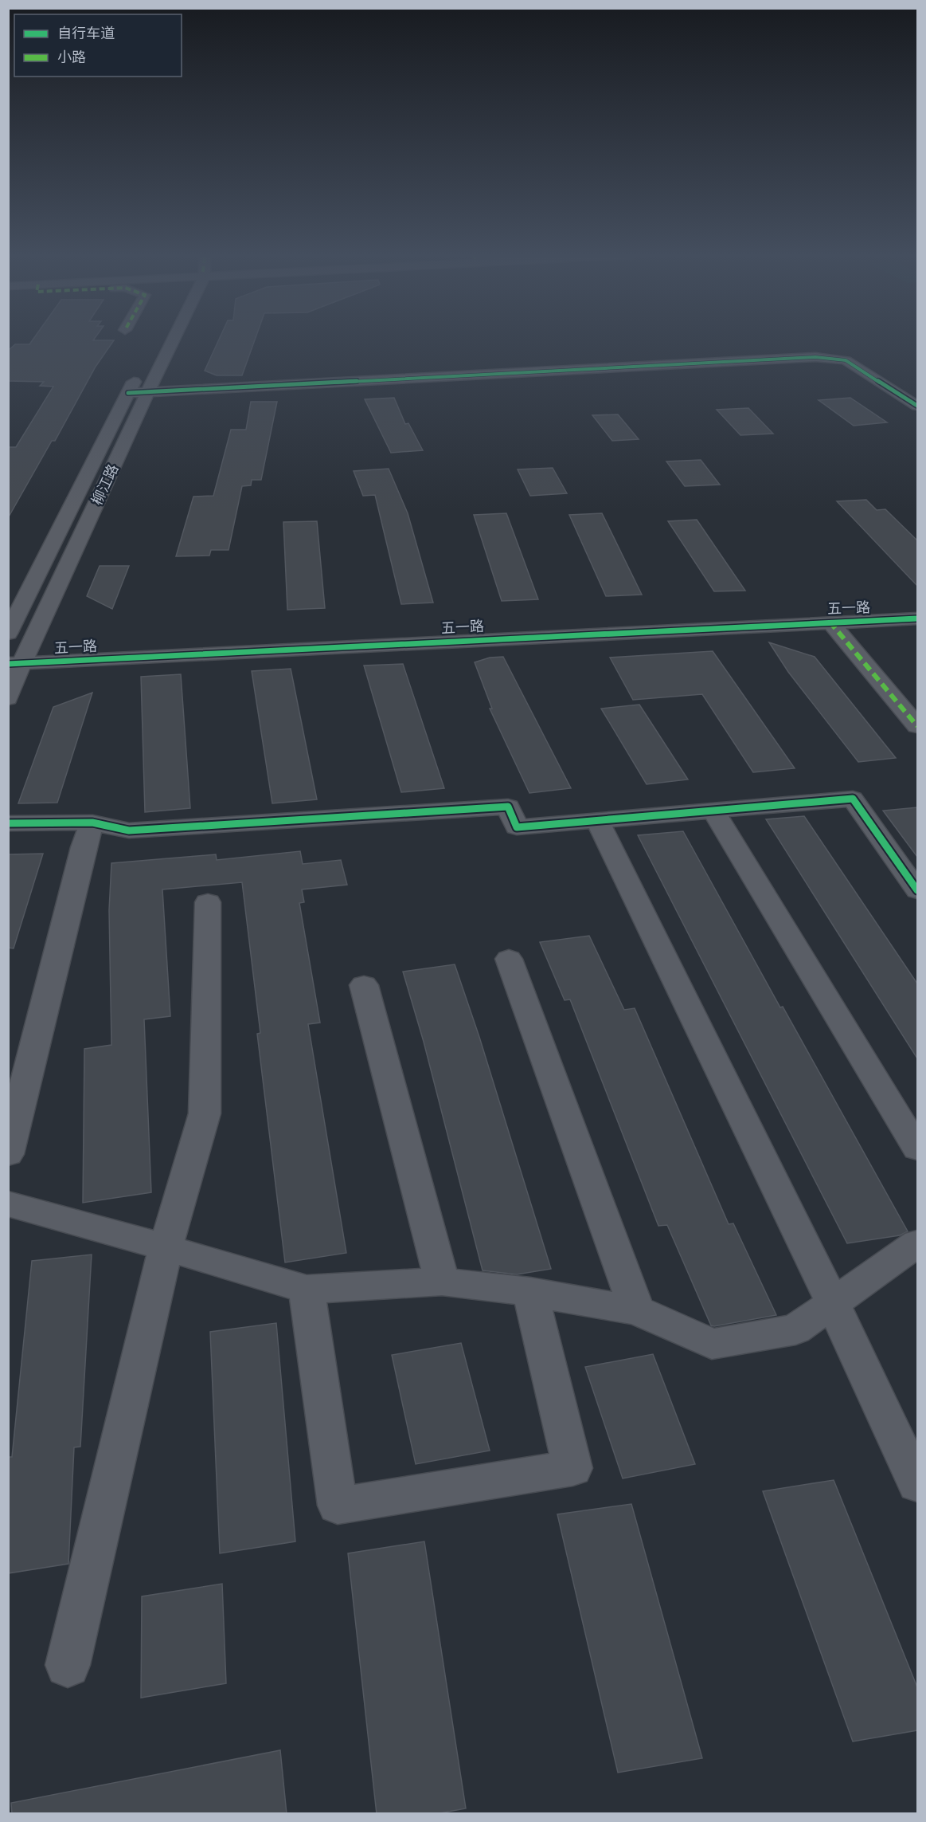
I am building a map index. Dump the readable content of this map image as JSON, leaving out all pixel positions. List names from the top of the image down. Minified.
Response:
{"streets":{"street":["柳江路","五一路"]},"crossings":[["柳江路","五一路"]],"legend":["自行车道","小路"]}
